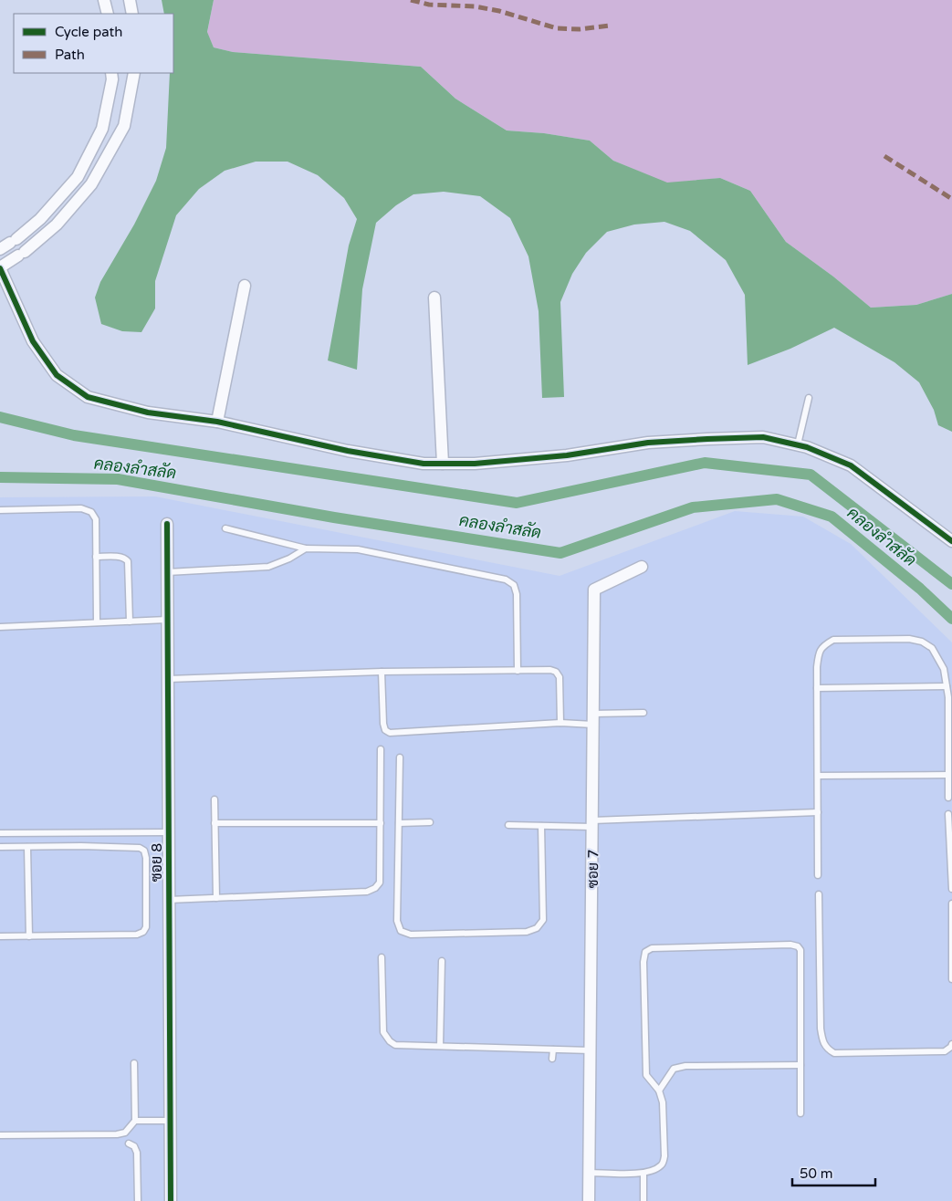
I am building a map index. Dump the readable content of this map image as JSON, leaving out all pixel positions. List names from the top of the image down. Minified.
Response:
{"streets":{"street":["ซอย 8","ซอย 7"]},"water":["คลองลำสลัด"],"legend":["Cycle path","Path"],"scale_bar":"50 m"}
